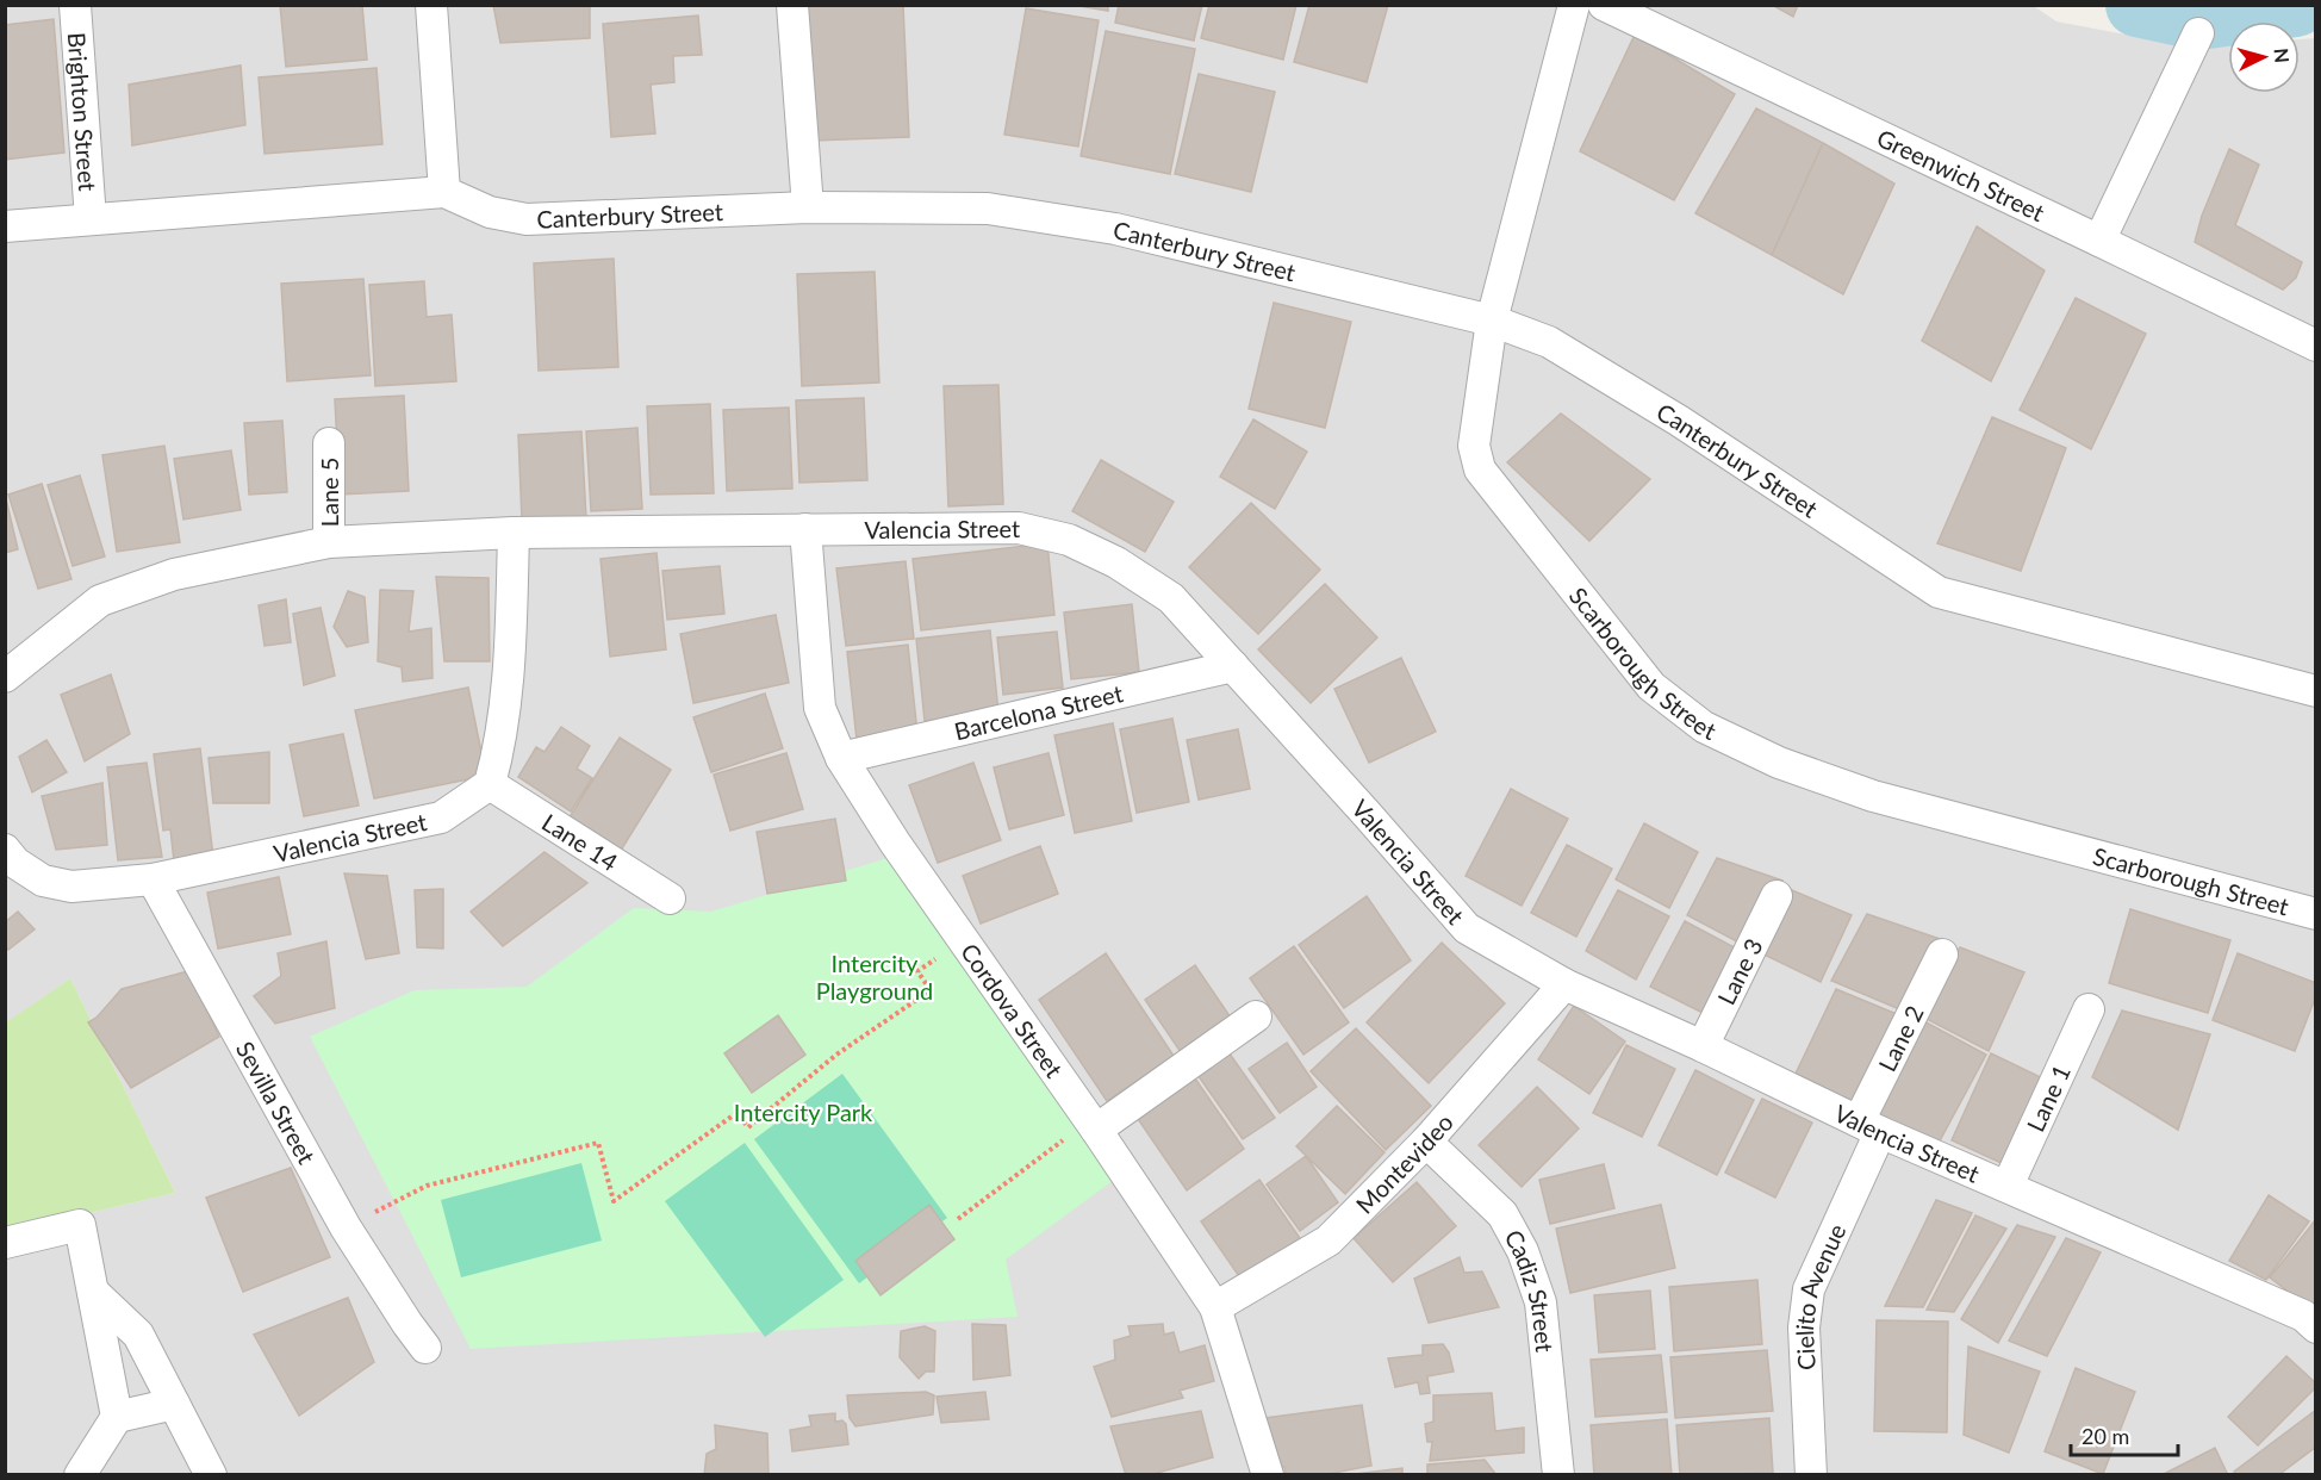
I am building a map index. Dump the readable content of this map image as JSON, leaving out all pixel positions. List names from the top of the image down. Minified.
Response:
{"streets":{"street":["Brighton Street","Greenwich Street","Canterbury Street","Lane 5","Valencia Street","Scarborough Street","Barcelona Street","Lane 14","Lane 3","Cordova Street","Lane 2","Lane 1","Sevilla Street","Montevideo","Cadiz Street","Cielito Avenue"]},"crossings":[["Brighton Street","Canterbury Street"],["Canterbury Street","Scarborough Street"],["Lane 5","Valencia Street"],["Valencia Street","Barcelona Street"],["Valencia Street","Lane 14"],["Valencia Street","Lane 3"],["Valencia Street","Cordova Street"],["Valencia Street","Lane 2"],["Valencia Street","Lane 1"],["Valencia Street","Sevilla Street"],["Valencia Street","Montevideo"],["Valencia Street","Cielito Avenue"],["Barcelona Street","Cordova Street"],["Cordova Street","Montevideo"],["Lane 2","Cielito Avenue"],["Montevideo","Cadiz Street"]],"parks":["Intercity Playground","Intercity Park"],"scale_bar":"20 m","north":"right"}
